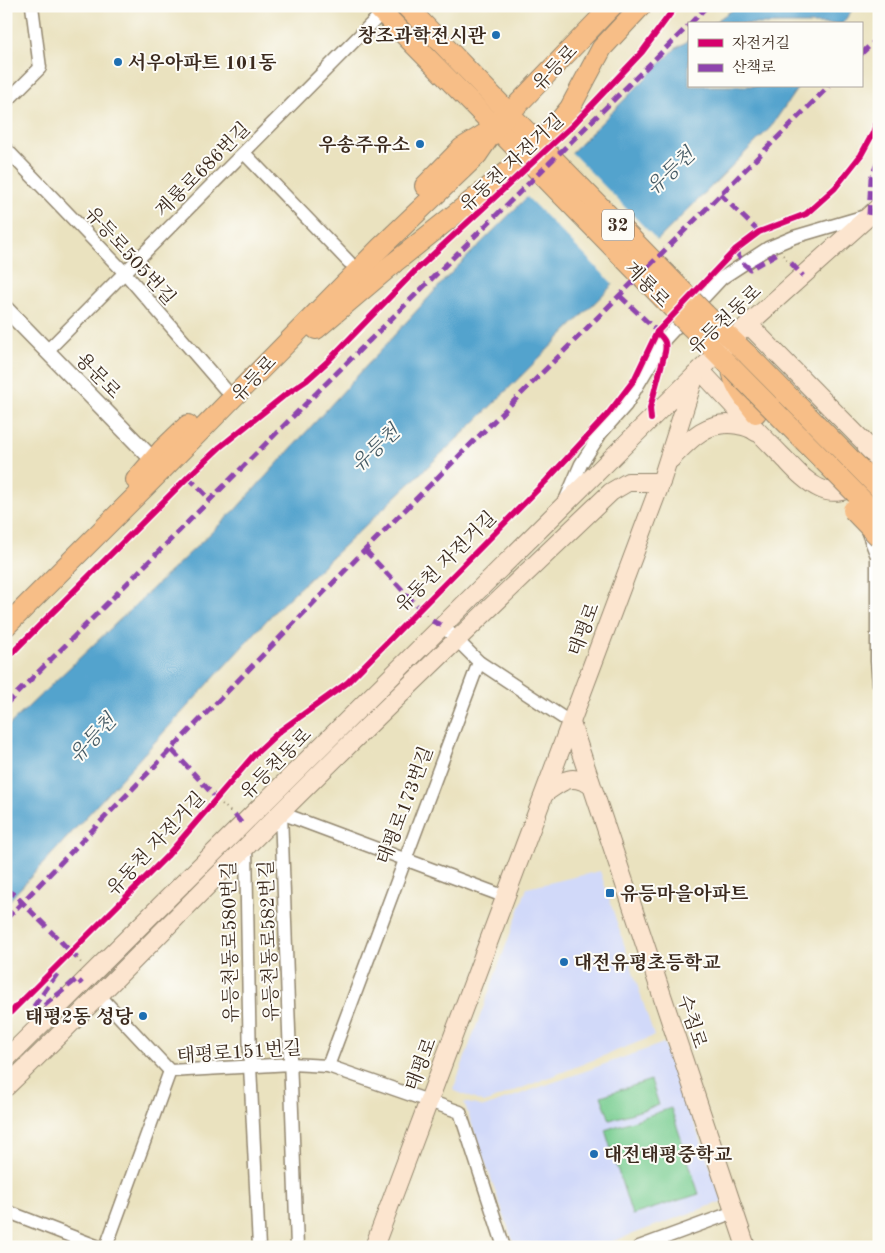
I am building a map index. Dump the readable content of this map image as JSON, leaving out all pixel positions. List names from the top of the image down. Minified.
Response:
{"streets":{"main road":["유등로","32","계룡로","유등천동로","태평로","수침로"],"street":["계룡로686번길","유등로505번길","용문로","태평로173번길","유등천동로582번길","유등천동로580번길","태평로151번길"],"cycle path":["유동천 자전거길"]},"crossings":[["유등로","유등로505번길"],["유등로","계룡로"],["유등로","용문로"],["계룡로686번길","유등로505번길"],["계룡로686번길","계룡로"],["계룡로686번길","용문로"],["계룡로","유등천동로"],["유등천동로","태평로"],["유등천동로","유등천동로582번길"],["유등천동로","유등천동로580번길"],["태평로","수침로"],["태평로","태평로151번길"],["태평로173번길","태평로151번길"],["유등천동로582번길","태평로151번길"],["유등천동로580번길","태평로151번길"]],"water":["유등천"],"places":{"other":["창조과학전시관","서우아파트 101동","우송주유소","대전유평초등학교","태평2동 성당","대전태평중학교"],"transit":["유등마을아파트"]},"legend":["자전거길","산책로"]}
